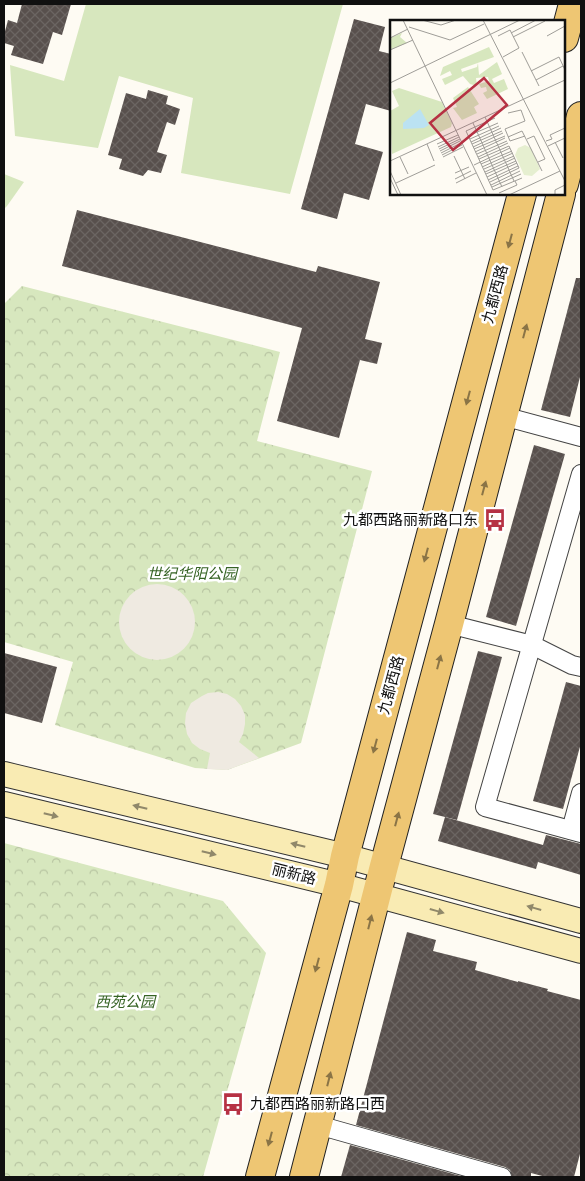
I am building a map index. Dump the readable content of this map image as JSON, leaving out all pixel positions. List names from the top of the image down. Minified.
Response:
{"streets":{"main road":["九都西路","丽新路"]},"crossings":[["九都西路","丽新路"]],"parks":["世纪华阳公园","西苑公园"],"places":{"bus stop":["九都西路丽新路口东","九都西路丽新路口西"]}}
